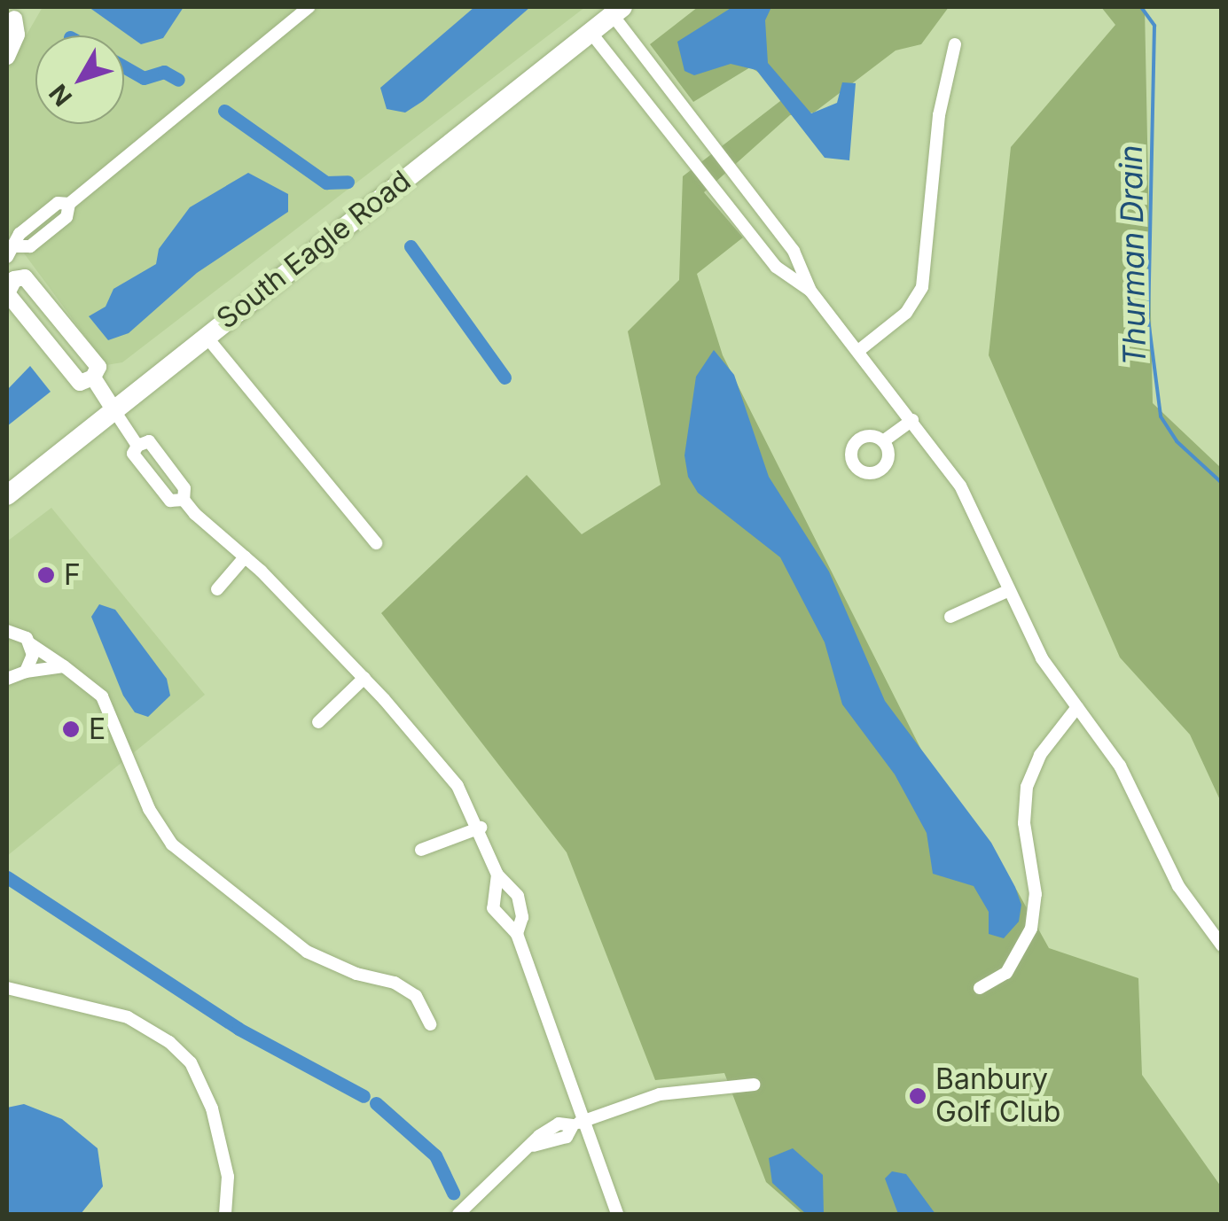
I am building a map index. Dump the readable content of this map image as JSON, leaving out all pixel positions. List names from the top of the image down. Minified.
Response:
{"streets":{"highway":["South Eagle Road"]},"water":["Thurman Drain"],"places":["F","E","Banbury Golf Club"],"north":"bottom left"}
